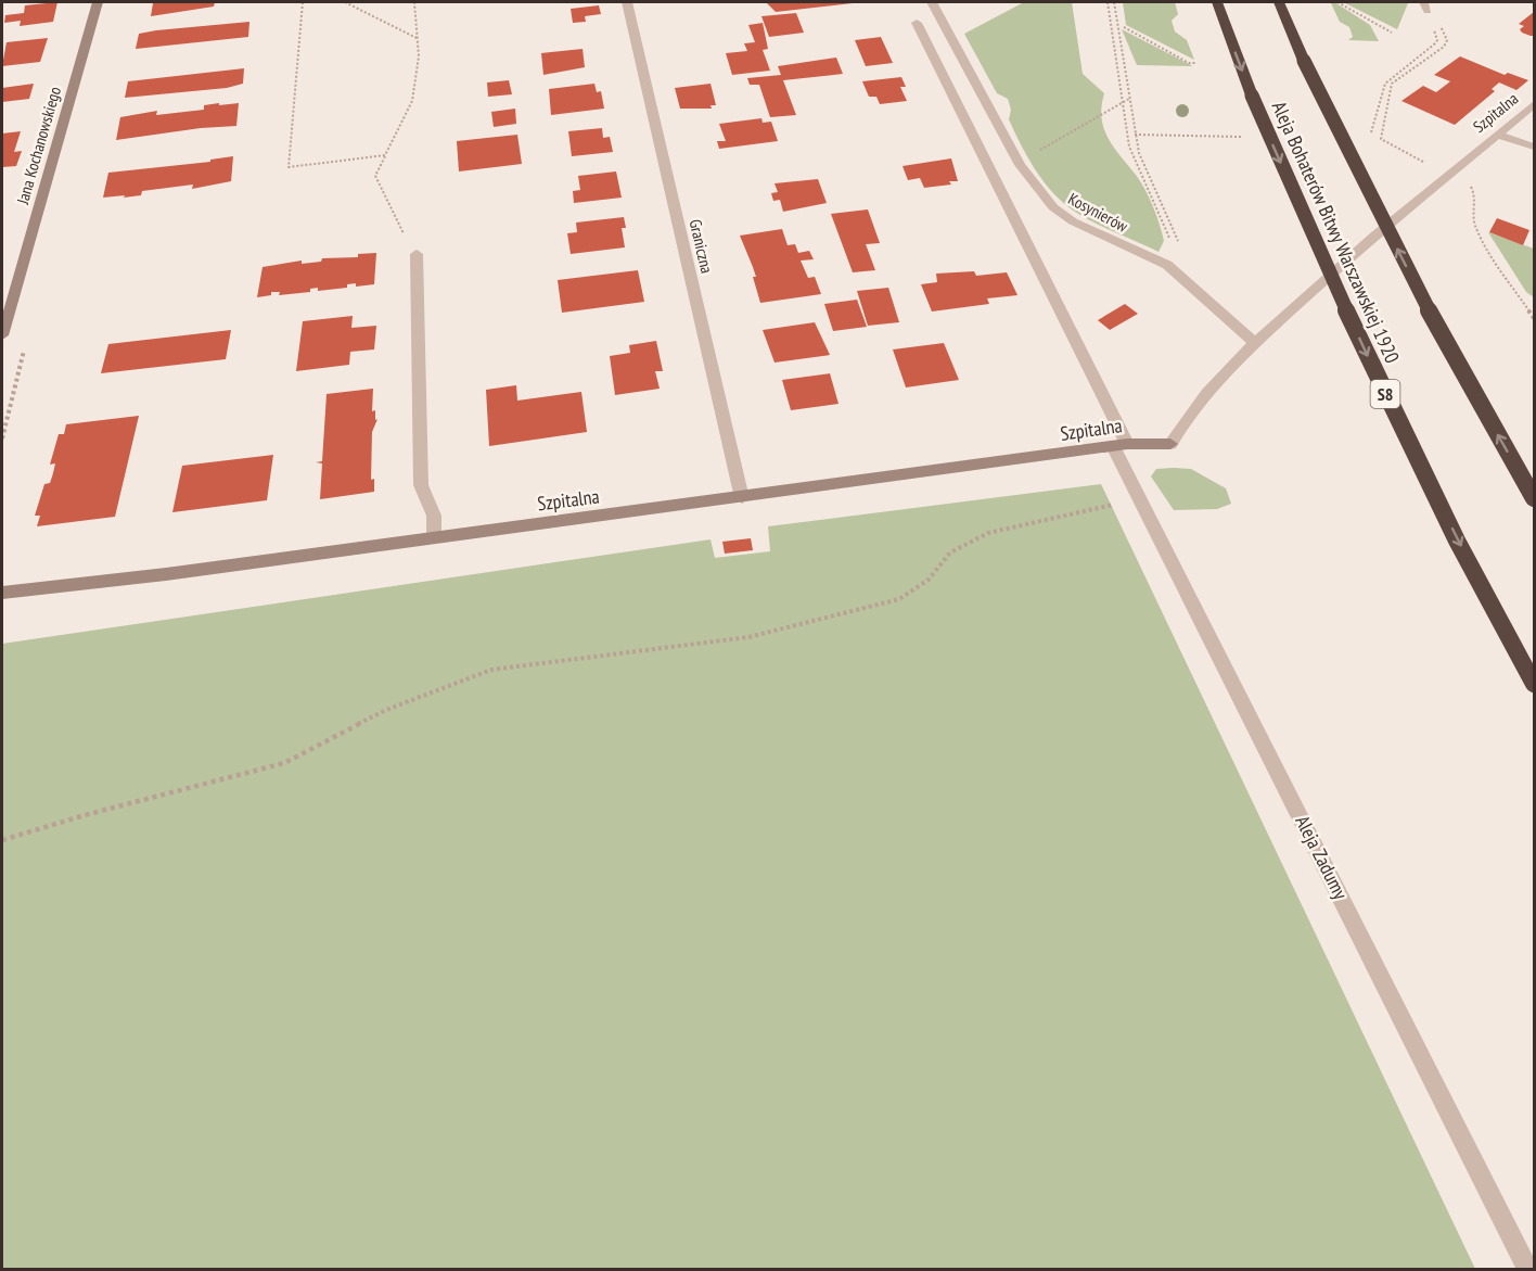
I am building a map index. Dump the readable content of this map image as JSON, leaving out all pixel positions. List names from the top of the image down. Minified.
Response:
{"streets":{"highway":["Aleja Bohaterów Bitwy Warszawskiej 1920","S8"],"street":["Szpitalna","Jana Kochanowskiego","Kosynierów","Graniczna","Aleja Zadumy"]},"crossings":[["Szpitalna","Kosynierów"],["Szpitalna","Graniczna"],["Szpitalna","Aleja Zadumy"]]}
